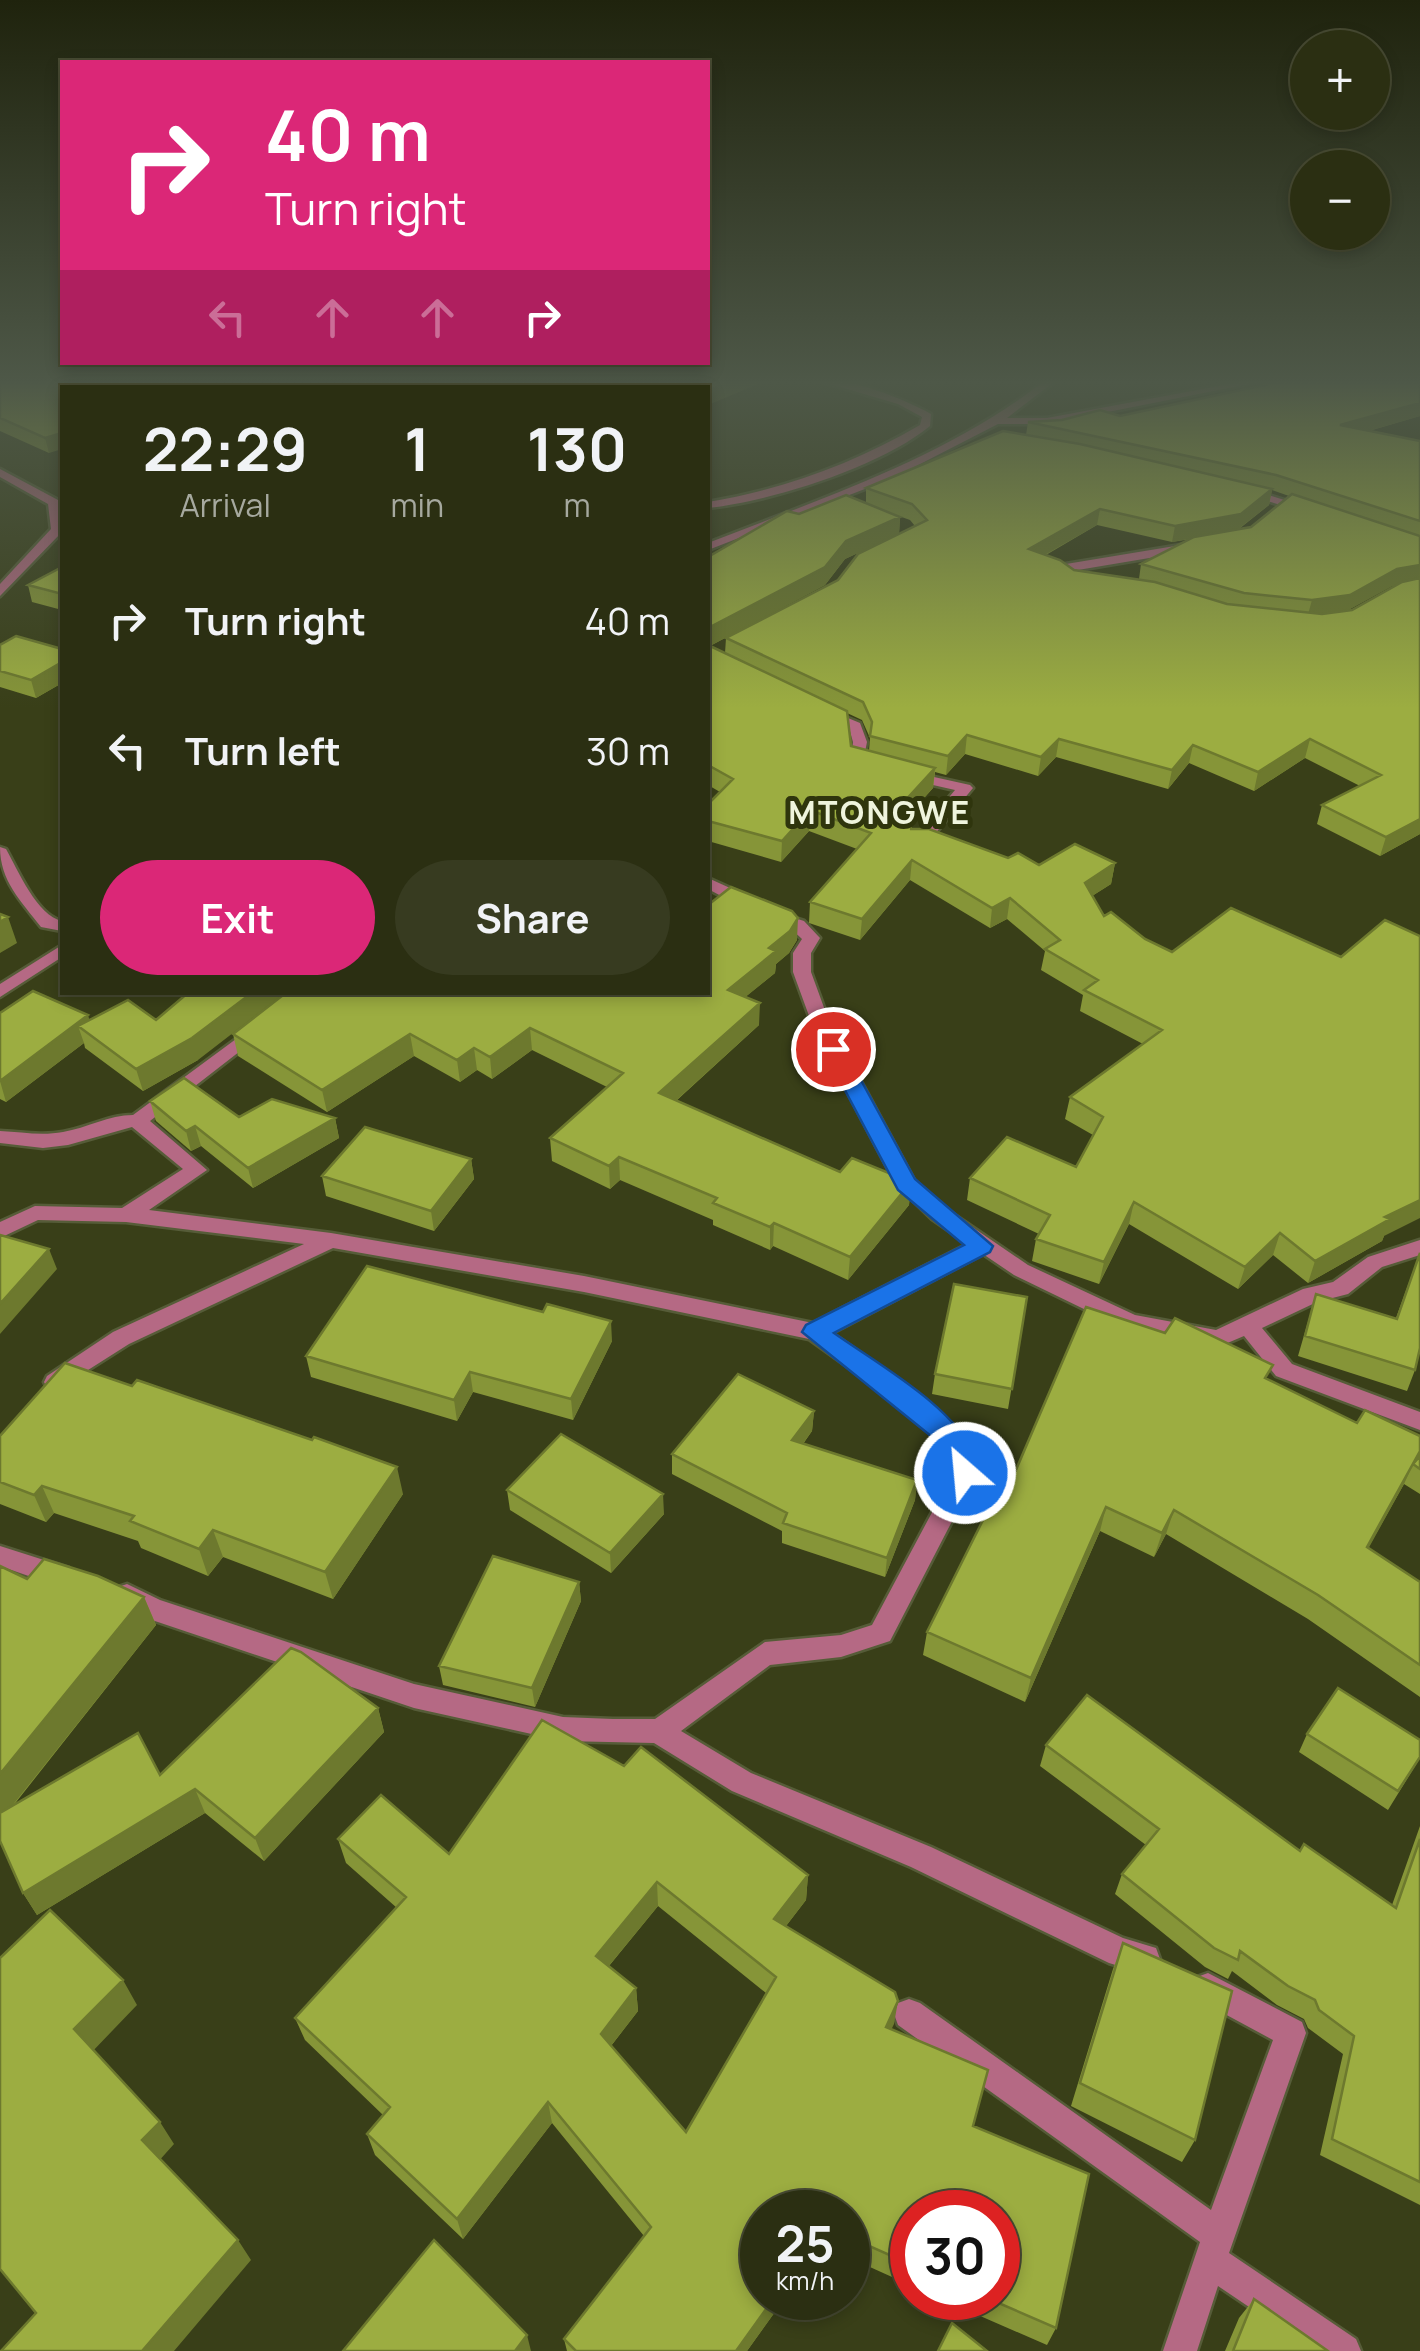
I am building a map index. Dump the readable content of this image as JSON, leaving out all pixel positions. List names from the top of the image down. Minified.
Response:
{"districts":["MTONGWE"],"page":{"map_buttons":["+","−"],"turn":["40 m","Turn right"],"eta":["22:29","Arrival","1","min","130","m"],"list":[{"name":"Turn right","value":"40 m"},{"name":"Turn left","value":"30 m"}],"buttons":["Exit","Share"],"speed":"25 km/h","limit":"30"}}
